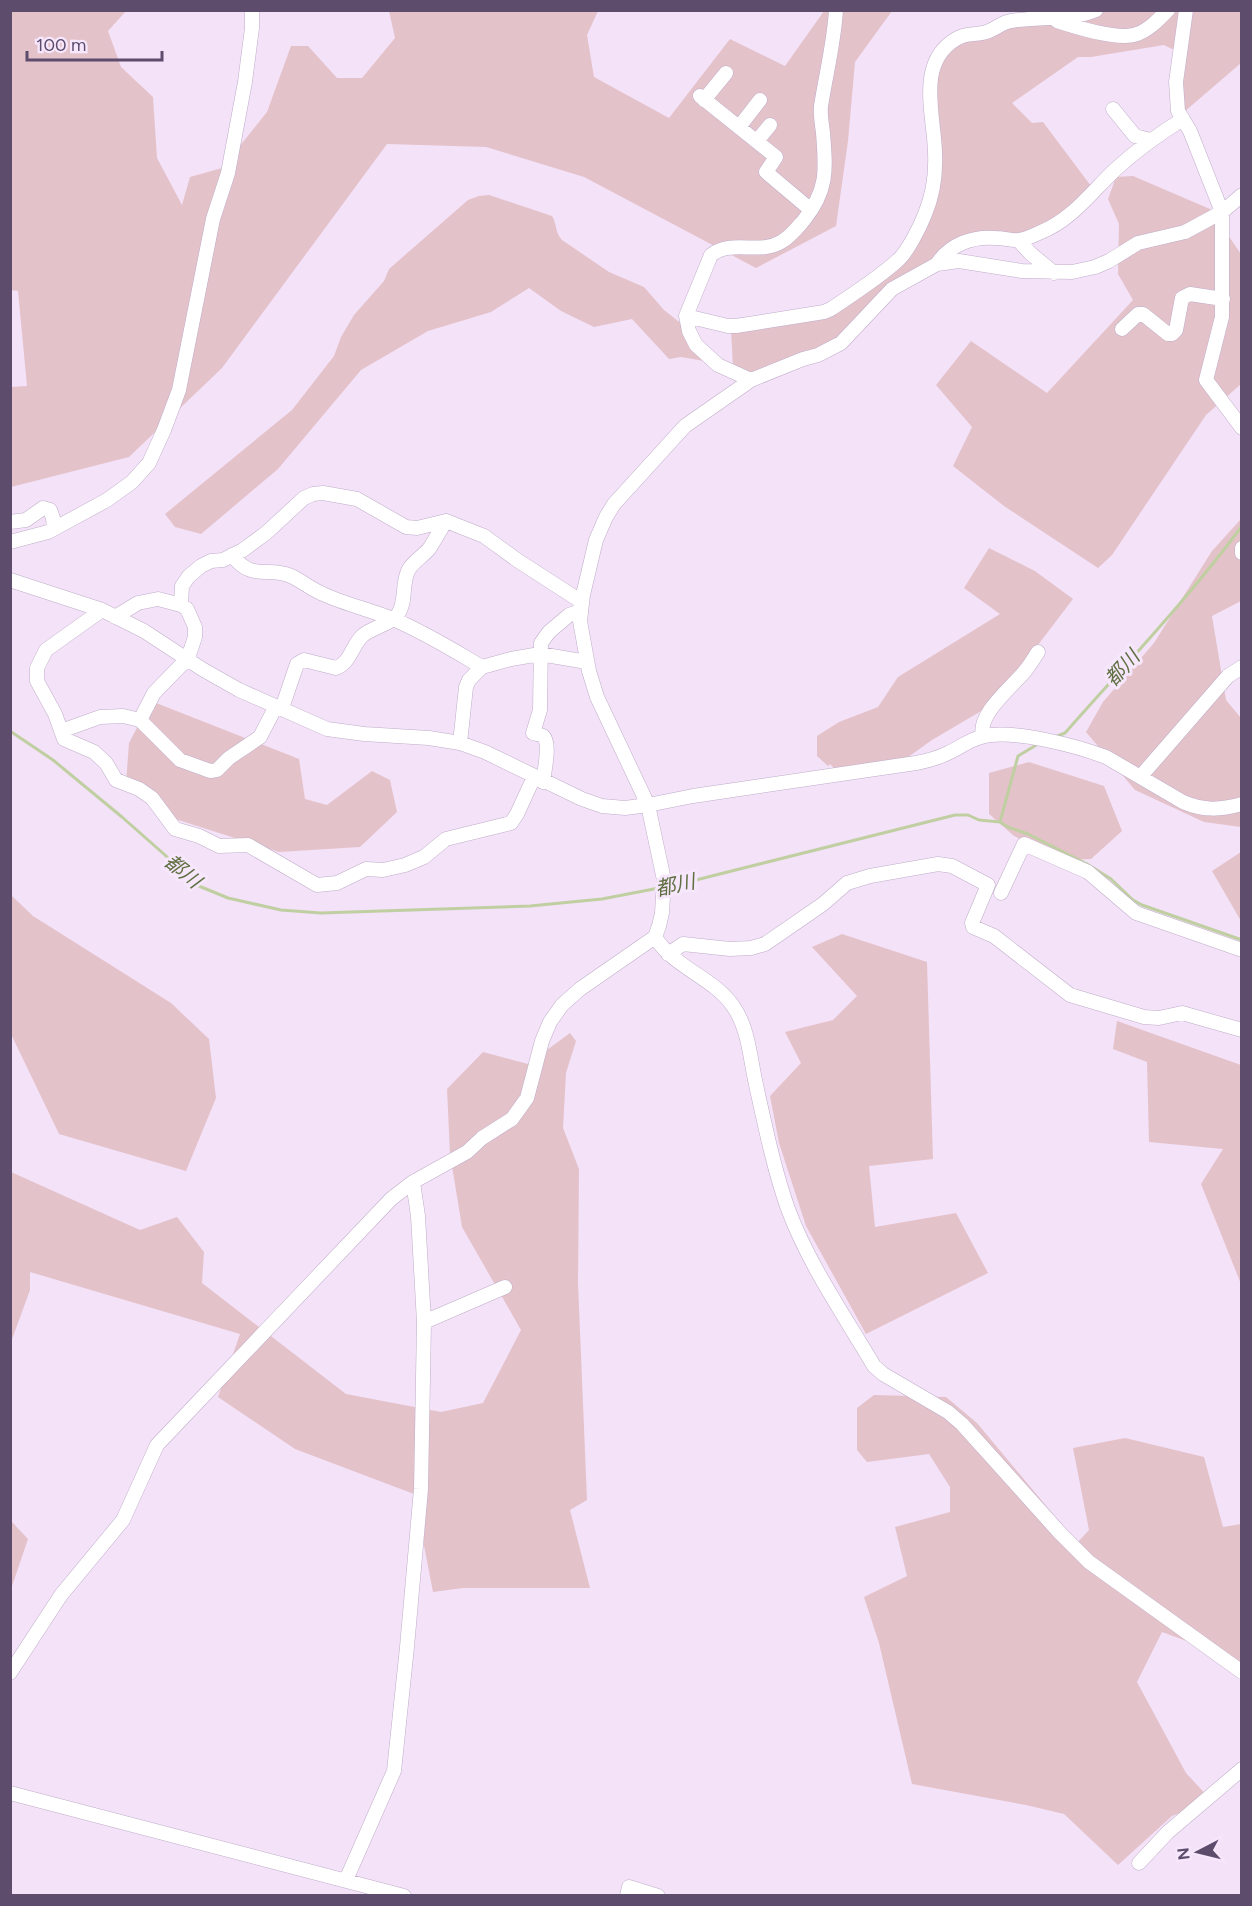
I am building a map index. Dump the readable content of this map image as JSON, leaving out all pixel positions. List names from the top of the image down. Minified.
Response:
{"water":["都川"],"scale_bar":"100 m","north":"left"}
